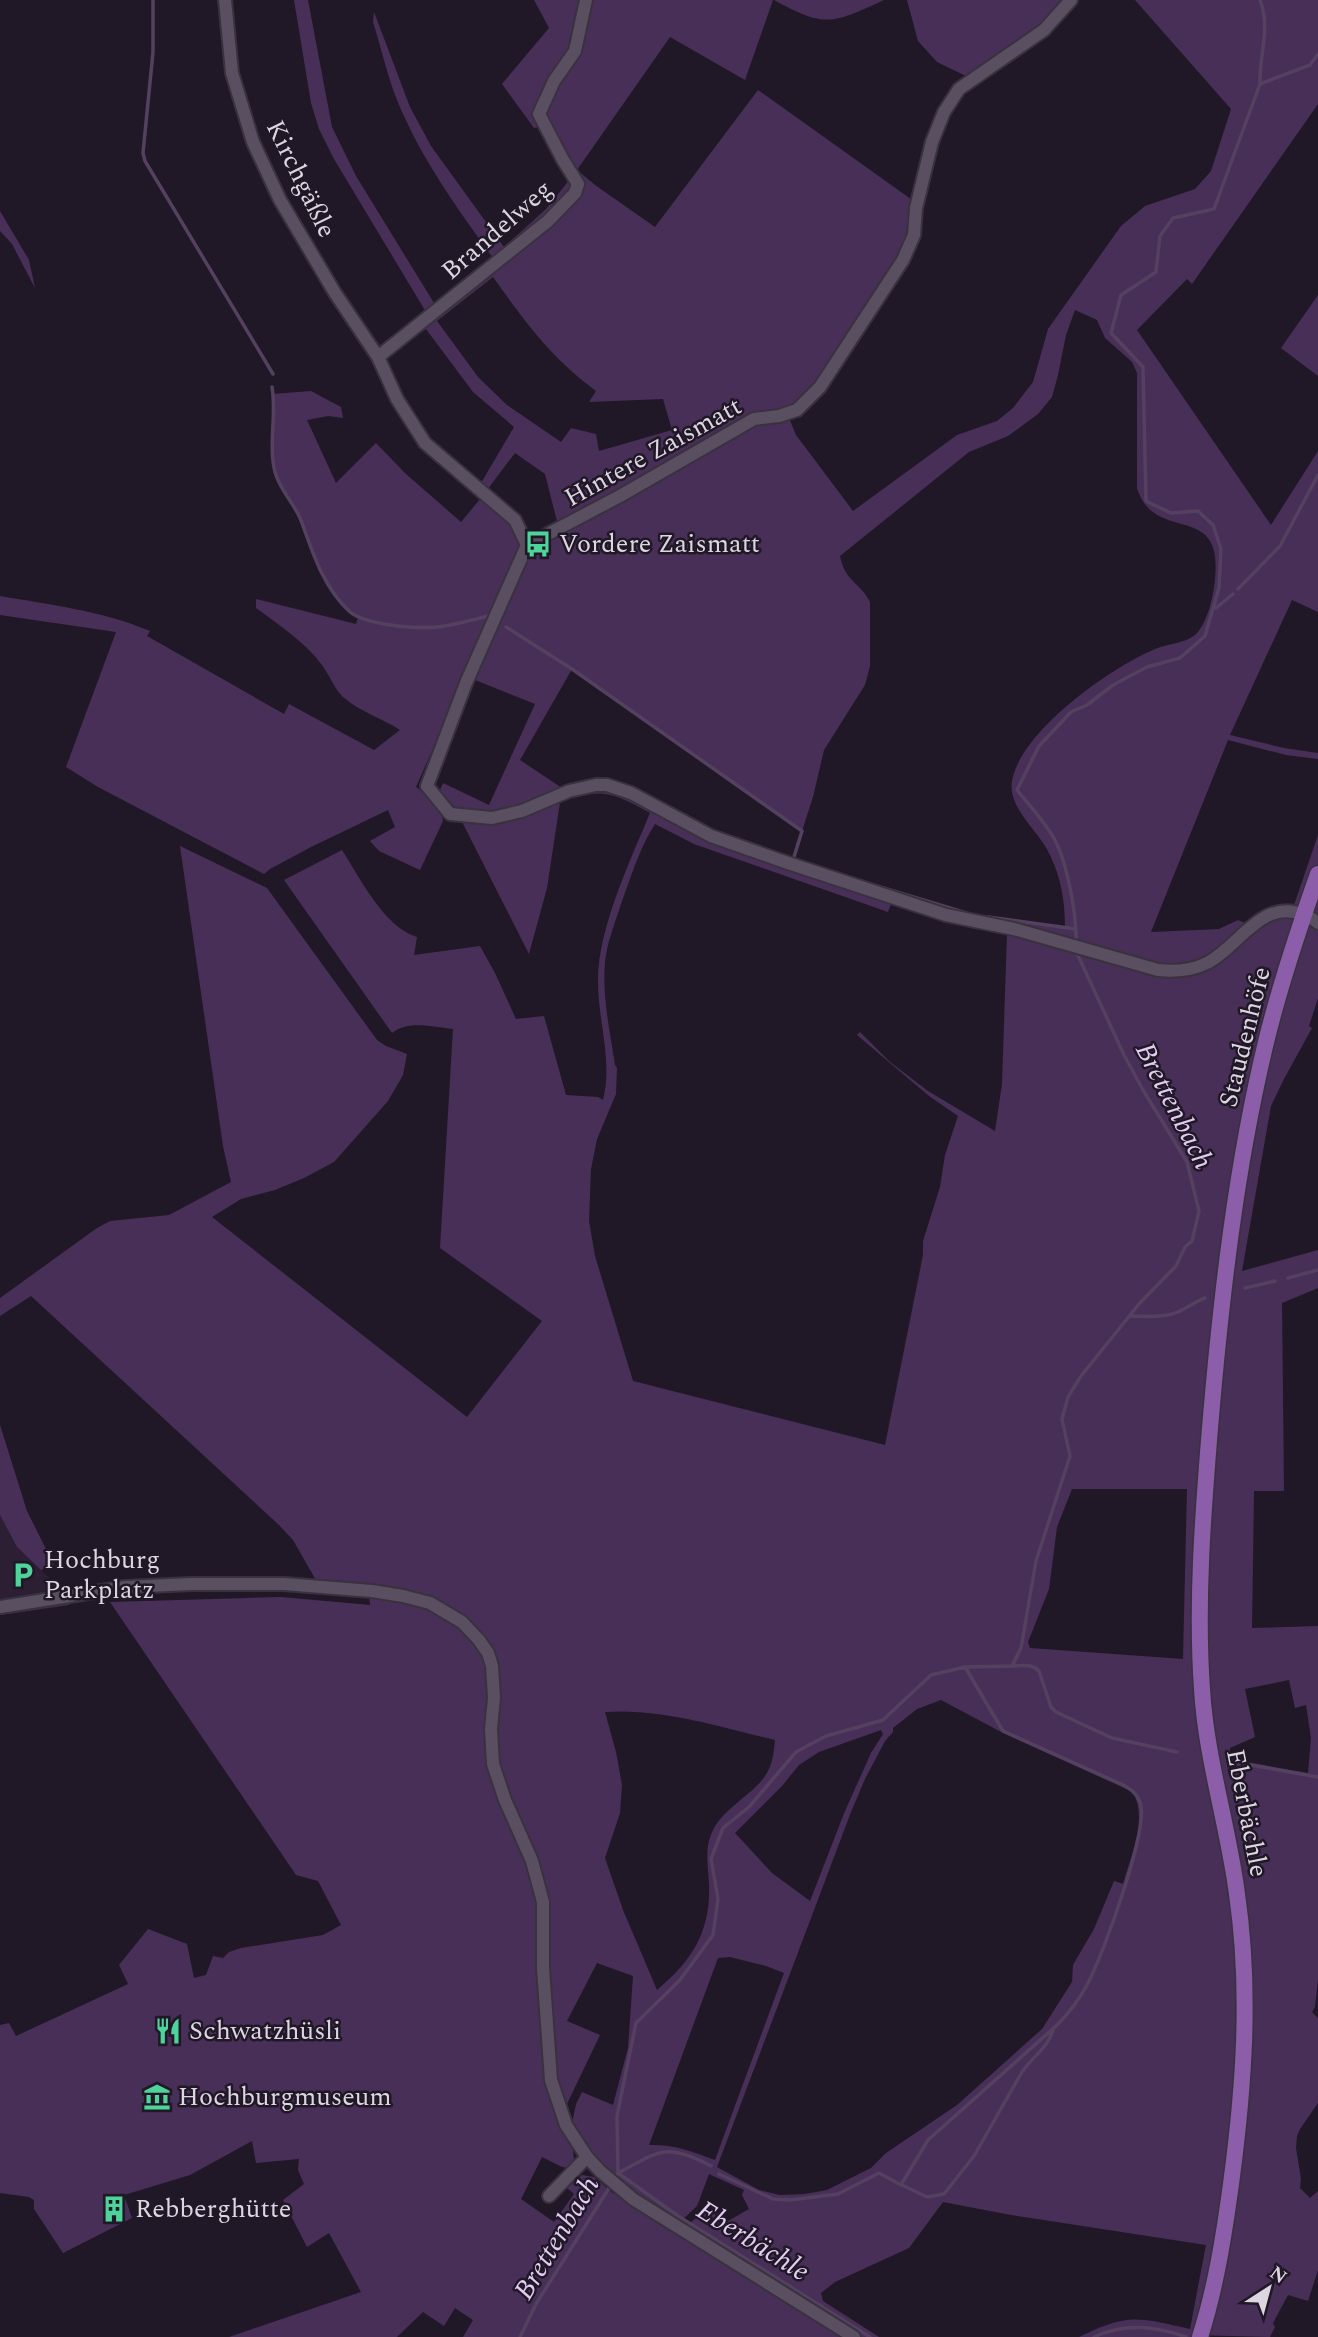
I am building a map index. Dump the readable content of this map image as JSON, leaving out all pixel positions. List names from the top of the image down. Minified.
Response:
{"streets":{"main road":["Staudenhöfe","Eberbächle"],"street":["Kirchgäßle","Brandelweg","Hintere Zaismatt"]},"crossings":[["Kirchgäßle","Brandelweg"],["Staudenhöfe","Eberbächle"]],"water":["Brettenbach","Eberbächle"],"places":{"bus stop":["Vordere Zaismatt"],"parking":["Hochburg Parkplatz"],"restaurant":["Schwatzhüsli"],"museum":["Hochburgmuseum"],"building":["Rebberghütte"]},"north":"top right"}
